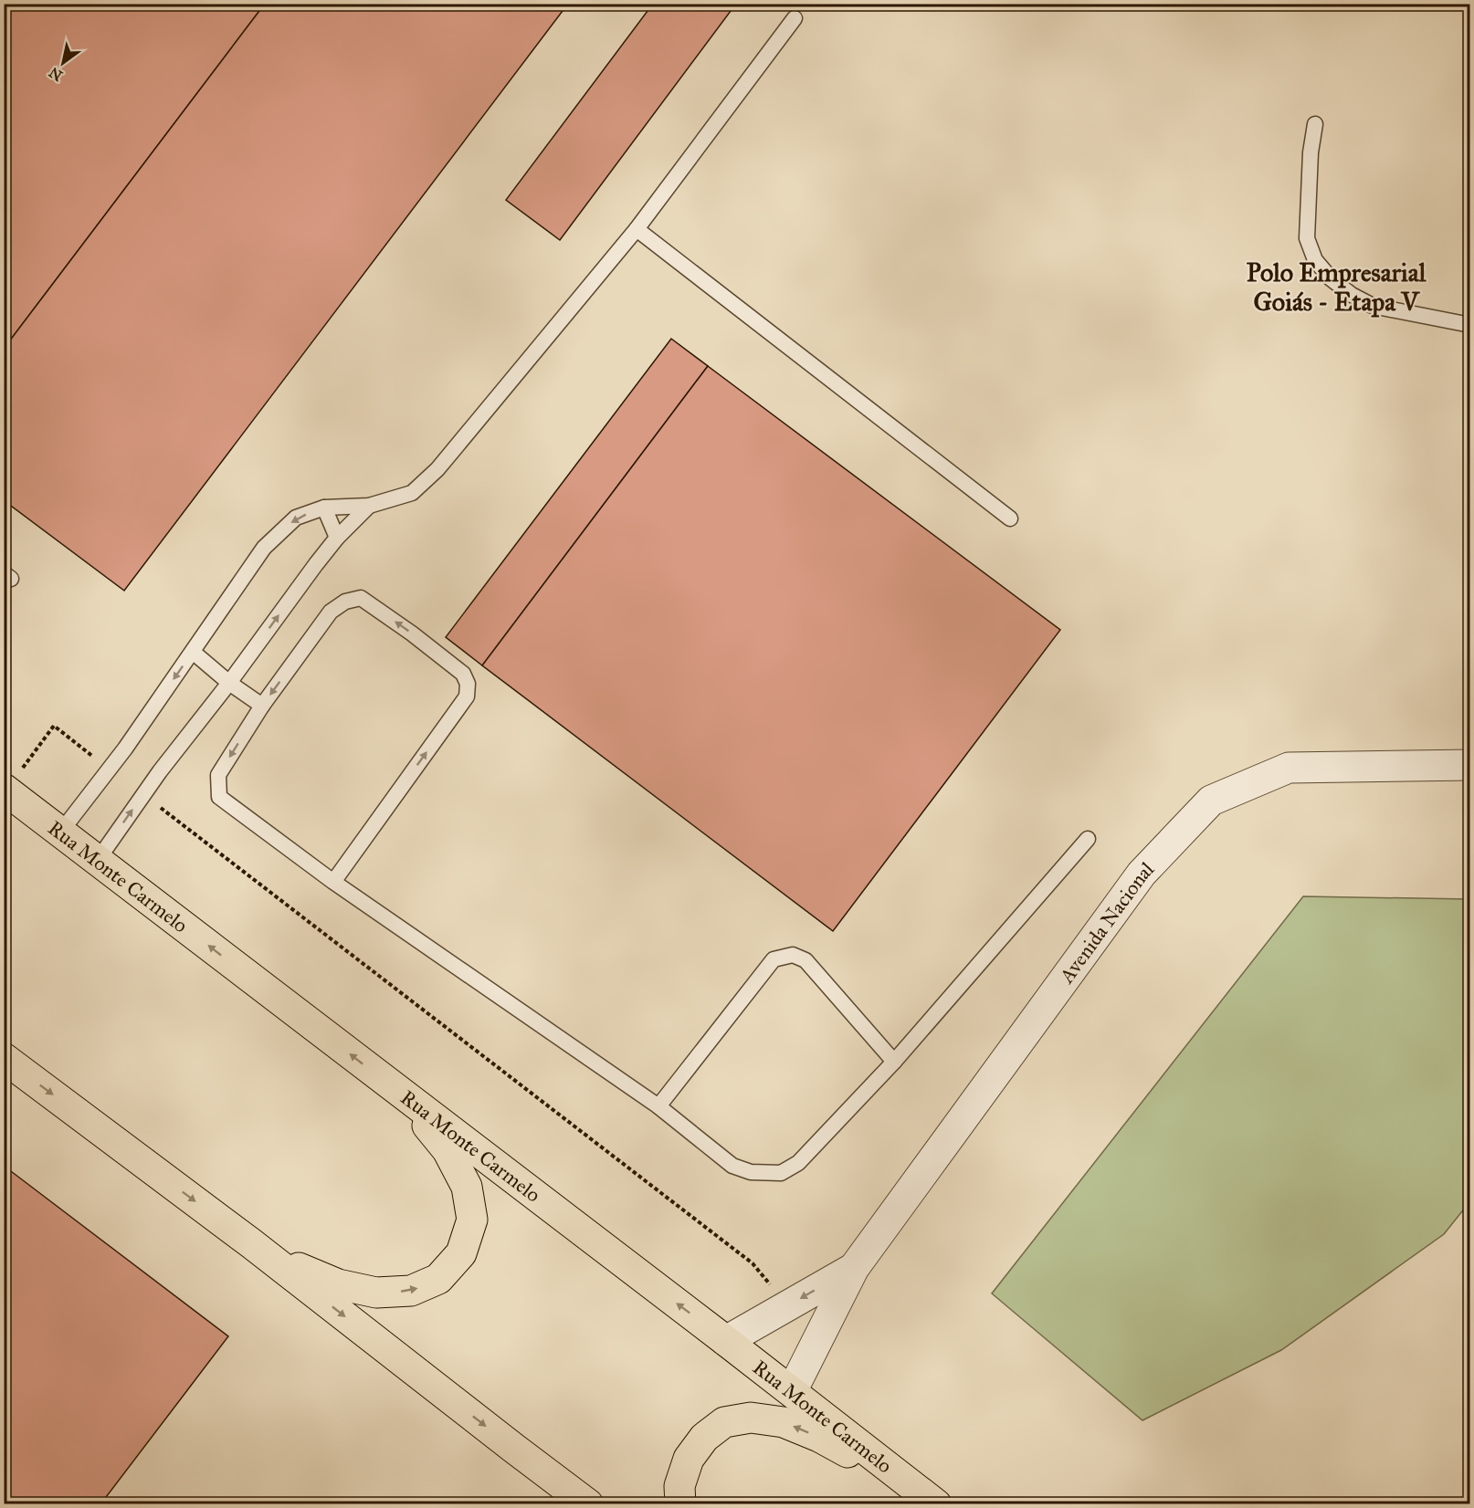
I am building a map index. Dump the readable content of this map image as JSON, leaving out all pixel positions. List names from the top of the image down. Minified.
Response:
{"streets":{"highway":["Rua Monte Carmelo"],"street":["Avenida Nacional"]},"crossings":[["Rua Monte Carmelo","Avenida Nacional"]],"districts":["Polo Empresarial Goiás - Etapa V"],"north":"bottom left"}
